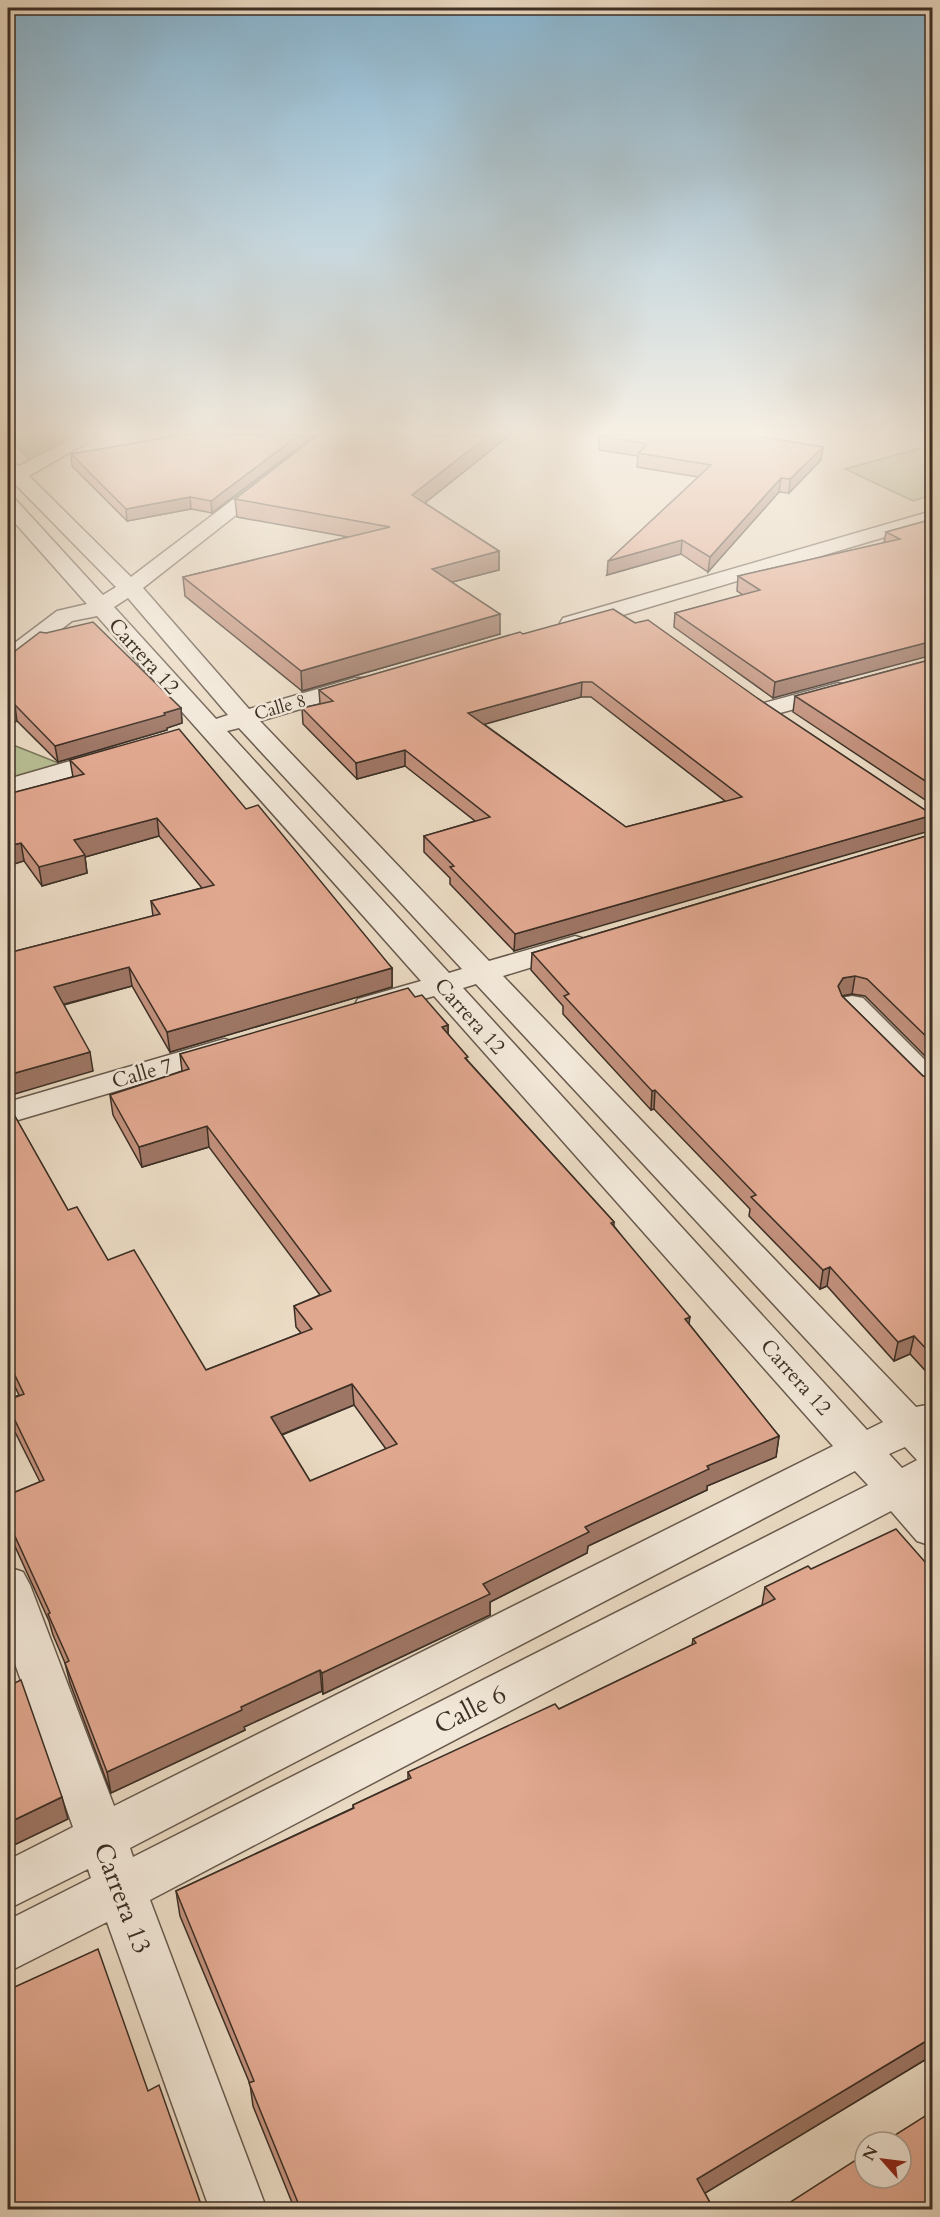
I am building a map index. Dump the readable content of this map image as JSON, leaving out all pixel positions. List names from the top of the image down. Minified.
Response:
{"streets":{"street":["Carrera 12","Calle 8","Calle 7","Calle 6","Carrera 13"]},"crossings":[["Carrera 12","Calle 8"],["Carrera 12","Calle 6"],["Calle 6","Carrera 13"]],"north":"top left"}
